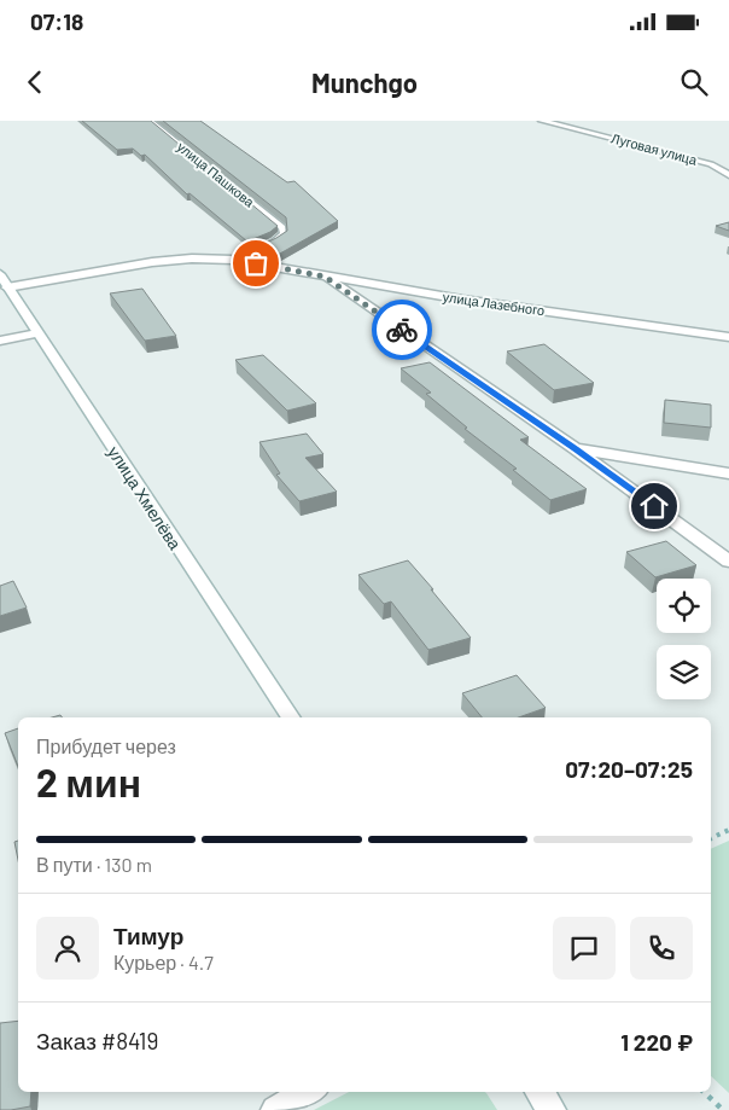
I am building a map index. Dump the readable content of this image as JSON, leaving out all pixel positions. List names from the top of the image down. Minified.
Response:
{"streets":{"street":["Луговая улица","улица Лазебного","улица Хмелёва"],"lane":["улица Пашкова"]},"crossings":[["улица Пашкова","улица Лазебного"],["улица Лазебного","улица Хмелёва"]],"page":{"status":"07:18","header":"Munchgo","heading":["2 мин","Прибудет через","07:20–07:25"],"panel":["Тимур","Курьер · 4.7","Заказ #8419","1 220 ₽"],"bar":"В пути · 130 m"}}
